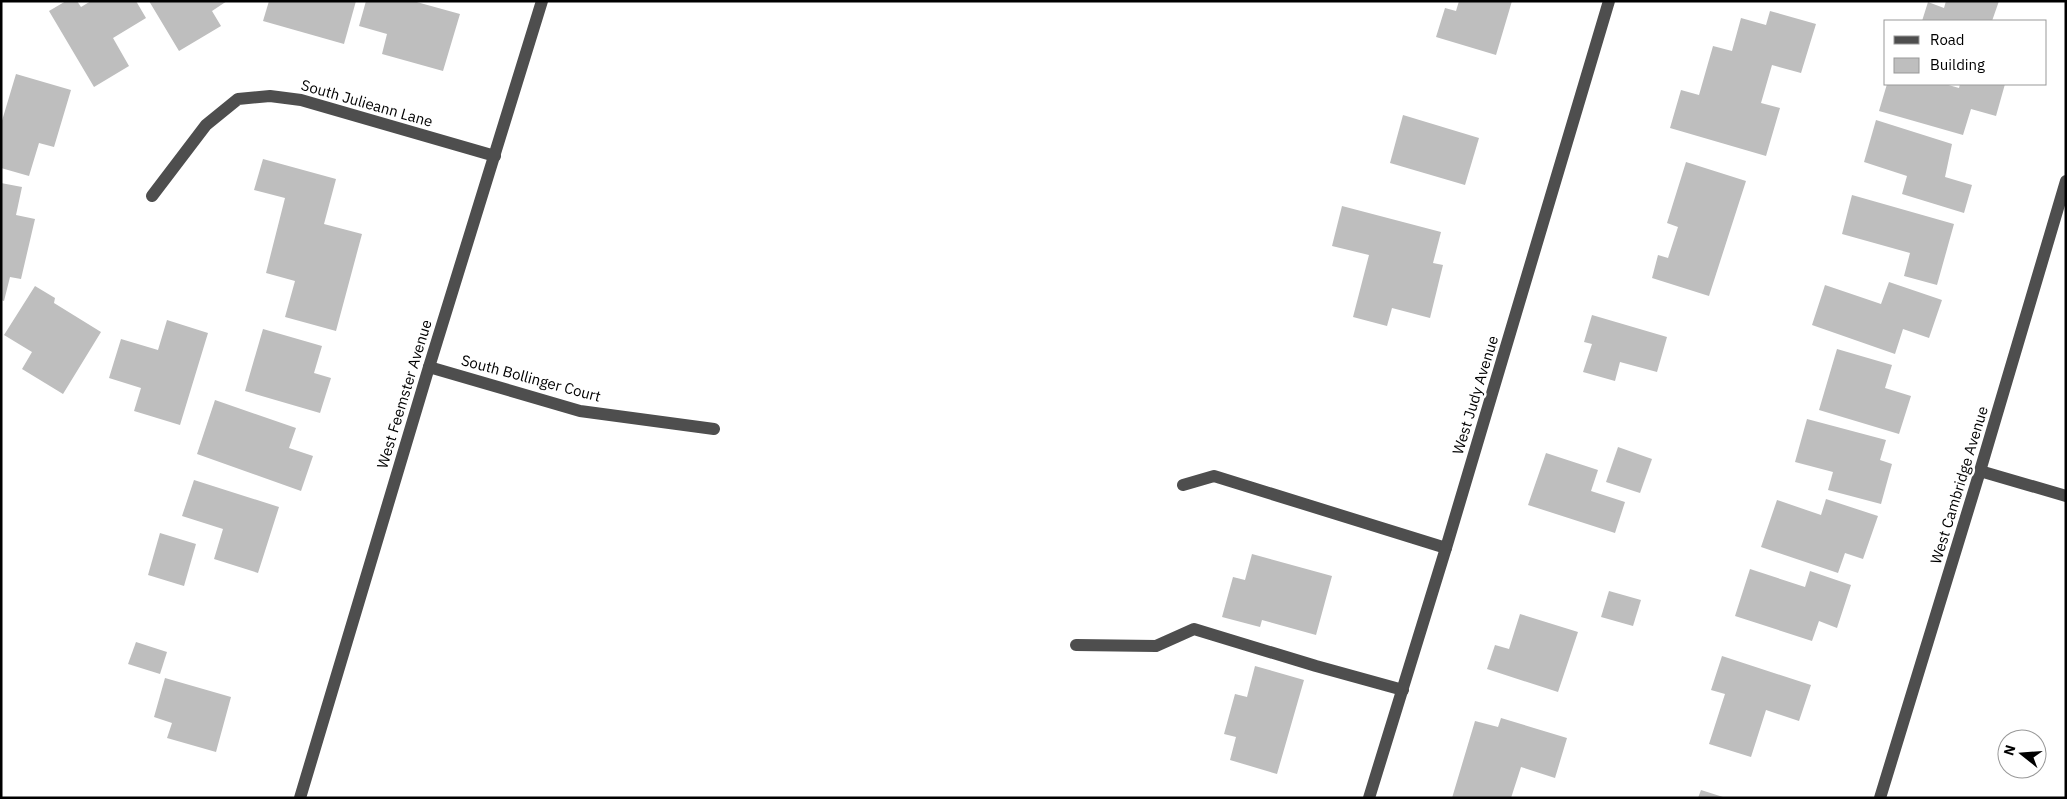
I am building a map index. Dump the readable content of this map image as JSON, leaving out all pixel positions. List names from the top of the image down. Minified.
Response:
{"streets":{"street":["South Julieann Lane","South Bollinger Court","West Feemster Avenue","West Judy Avenue","West Cambridge Avenue"]},"crossings":[["South Julieann Lane","West Feemster Avenue"],["South Bollinger Court","West Feemster Avenue"]],"legend":["Road","Building"],"north":"left"}
